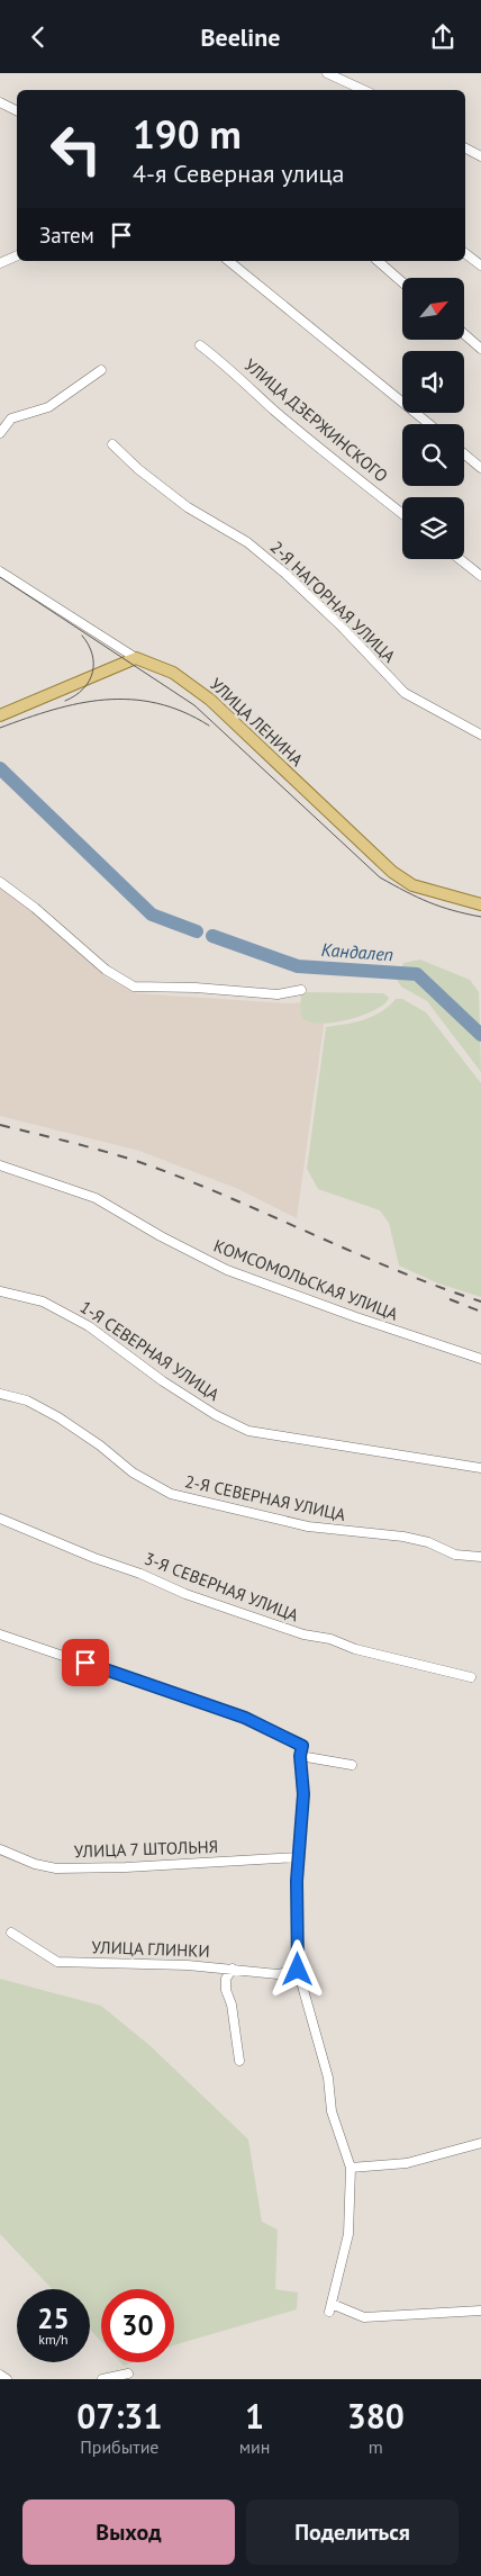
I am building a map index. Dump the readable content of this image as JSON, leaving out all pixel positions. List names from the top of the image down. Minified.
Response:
{"streets":{"main road":["УЛИЦА ЛЕНИНА"],"street":["УЛИЦА ДЗЕРЖИНСКОГО","2-Я НАГОРНАЯ УЛИЦА","КОМСОМОЛЬСКАЯ УЛИЦА","1-Я СЕВЕРНАЯ УЛИЦА","2-Я СЕВЕРНАЯ УЛИЦА","3-Я СЕВЕРНАЯ УЛИЦА","УЛИЦА 7 ШТОЛЬНЯ","УЛИЦА ГЛИНКИ"]},"water":["Кандалеп"],"north":"top right","page":{"header":"Beeline","turn":["190 m","4-я Северная улица"],"then":"Затем","speed":"25 km/h","limit":"30","eta":["07:31","Прибытие","1","мин","380","m"],"buttons":["Выход","Поделиться"]}}
